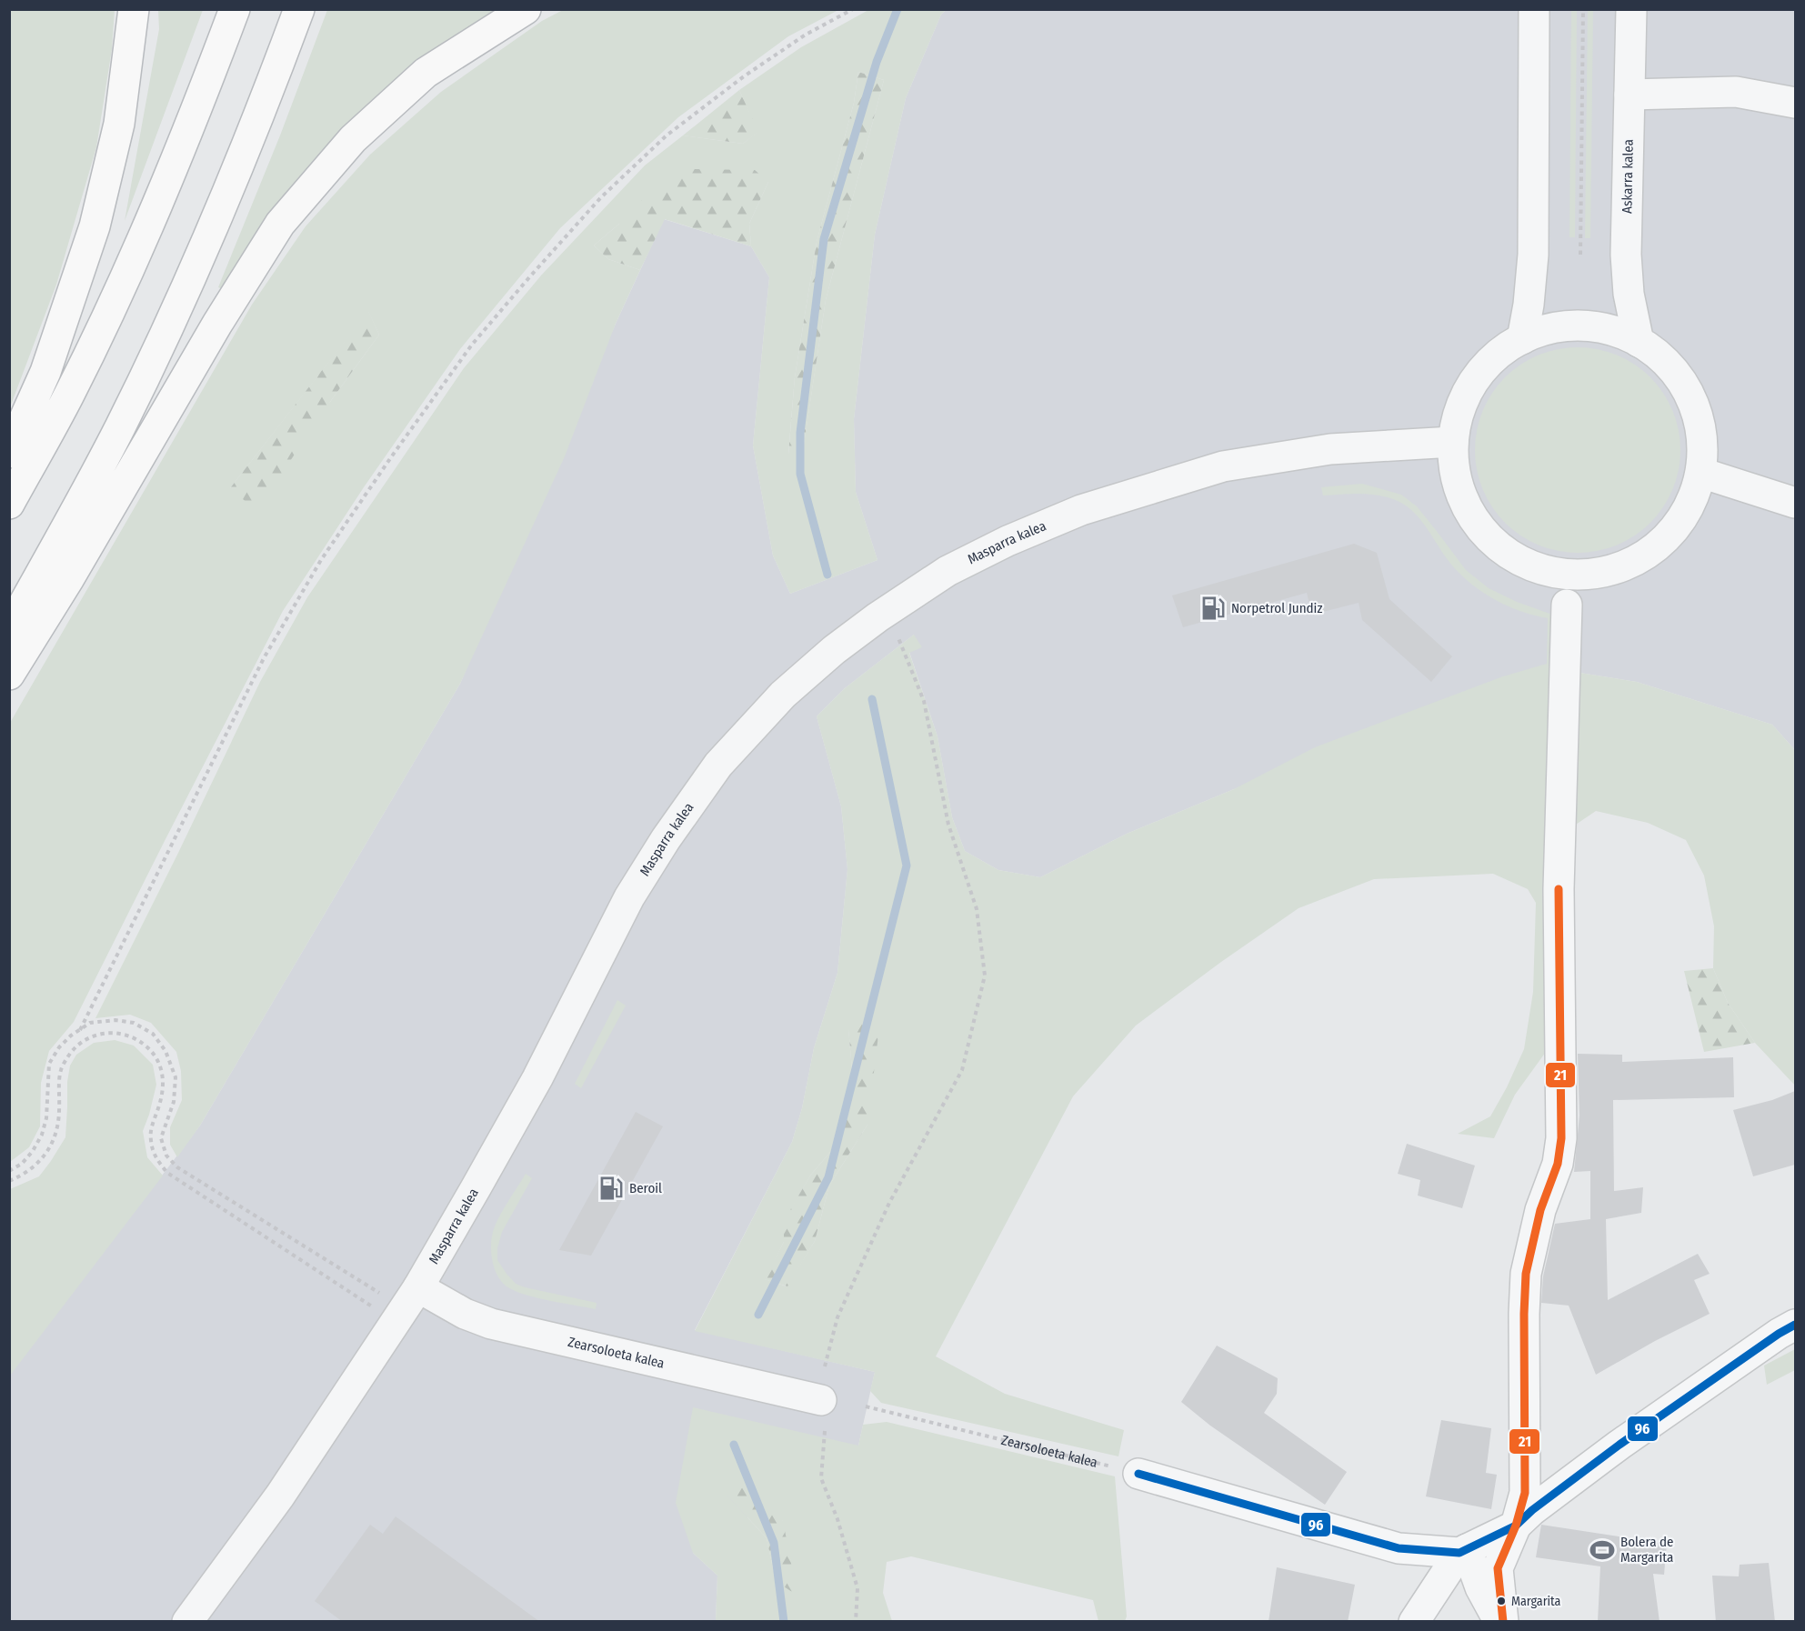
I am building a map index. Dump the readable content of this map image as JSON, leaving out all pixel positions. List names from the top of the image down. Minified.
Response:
{"streets":{"street":["Askarra kalea","Masparra kalea","Zearsoloeta kalea"]},"crossings":[["Masparra kalea","Zearsoloeta kalea"]],"places":{"fuel station":["Norpetrol Jundiz","Beroil"],"sports":["Bolera de Margarita"],"other":["Margarita"]},"lines":["transit line 21","transit line 96"]}
